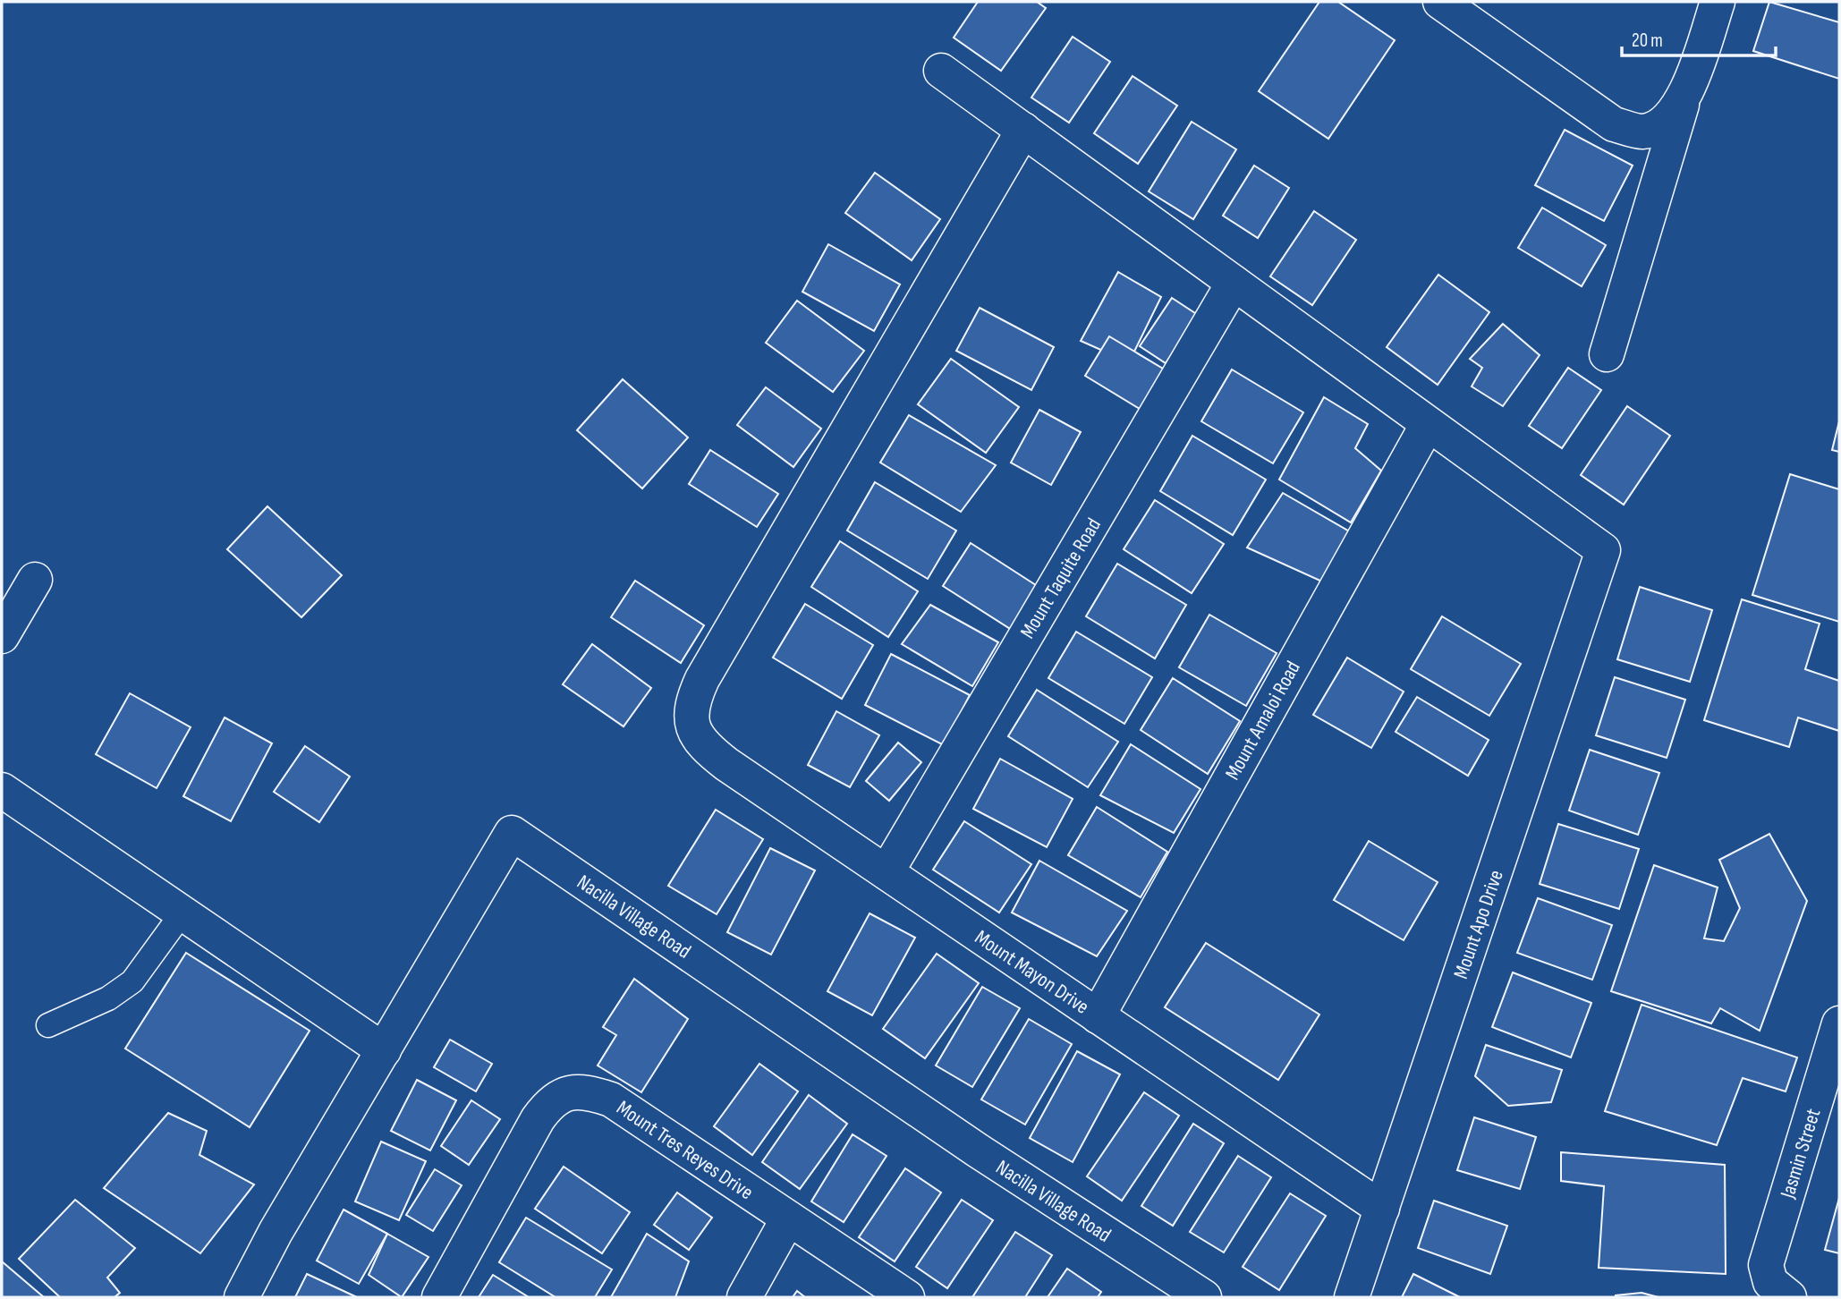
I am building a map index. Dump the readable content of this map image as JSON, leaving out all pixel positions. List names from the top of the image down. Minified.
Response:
{"streets":{"street":["Mount Taquite Road","Mount Amaloi Road","Nacilla Village Road","Mount Apo Drive","Mount Mayon Drive","Mount Tres Reyes Drive","Jasmin Street"]},"crossings":[["Mount Taquite Road","Mount Mayon Drive"],["Mount Amaloi Road","Mount Apo Drive"],["Mount Amaloi Road","Mount Mayon Drive"],["Mount Apo Drive","Mount Mayon Drive"]],"scale_bar":"20 m"}
